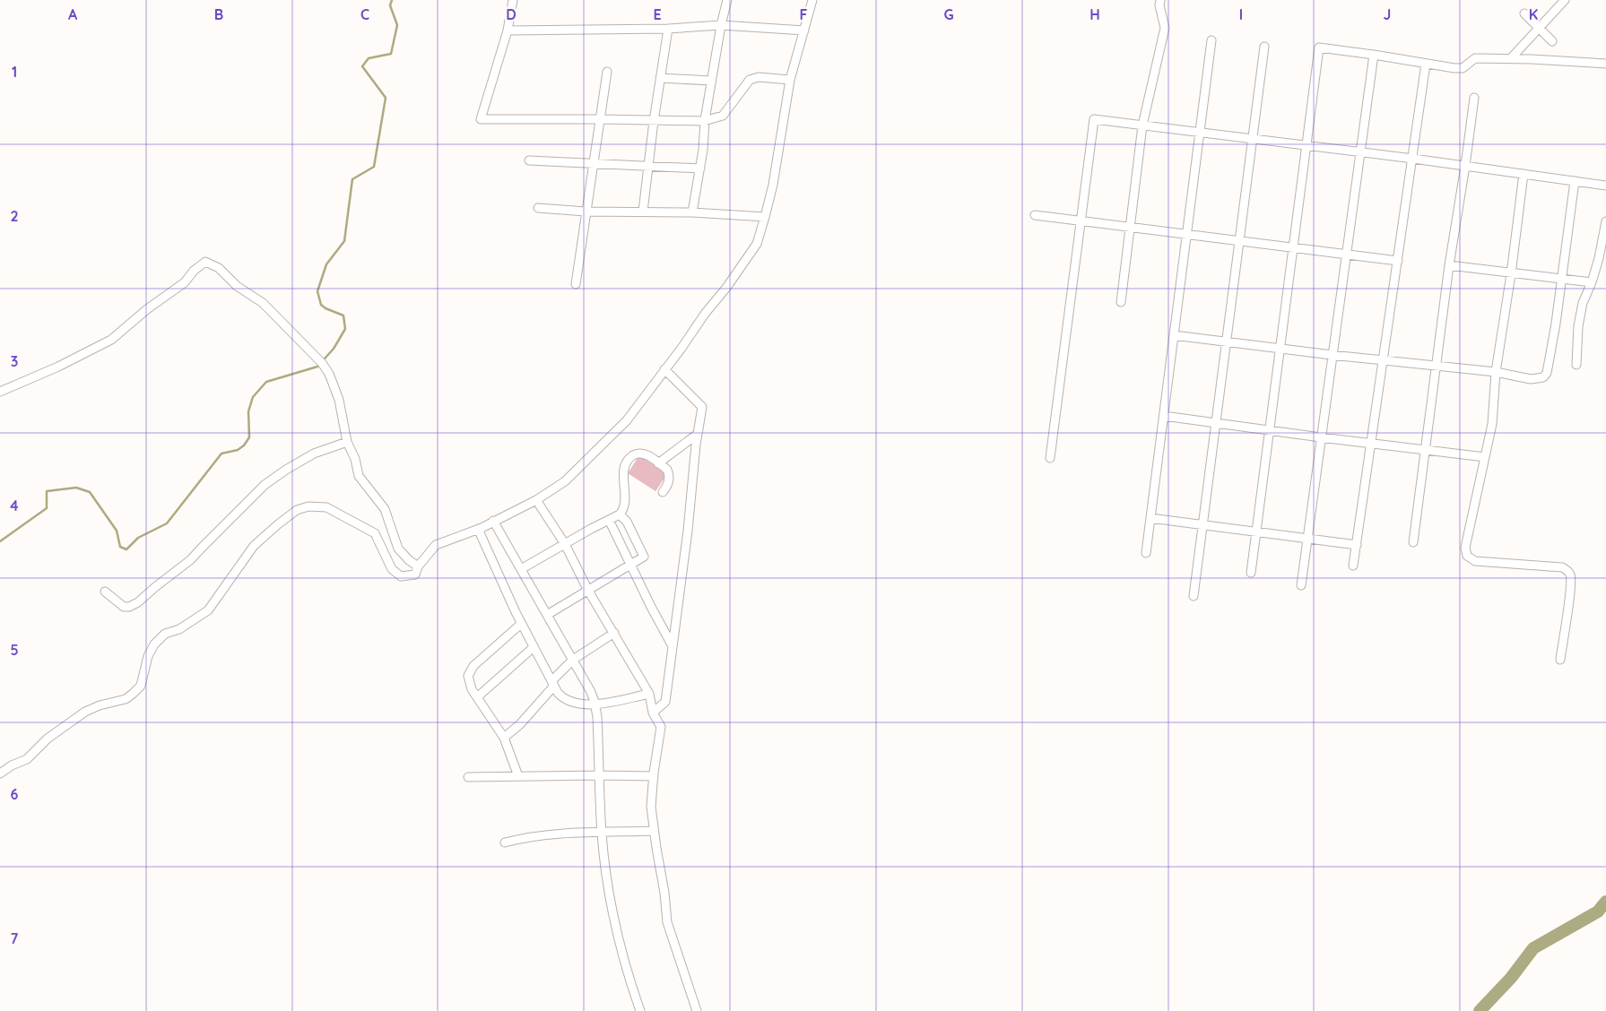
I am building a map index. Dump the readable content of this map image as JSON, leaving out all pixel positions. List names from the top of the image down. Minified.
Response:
{"grid":{"columns":["A","B","C","D","E","F","G","H","I","J","K"],"rows":["1","2","3","4","5","6","7"]}}
